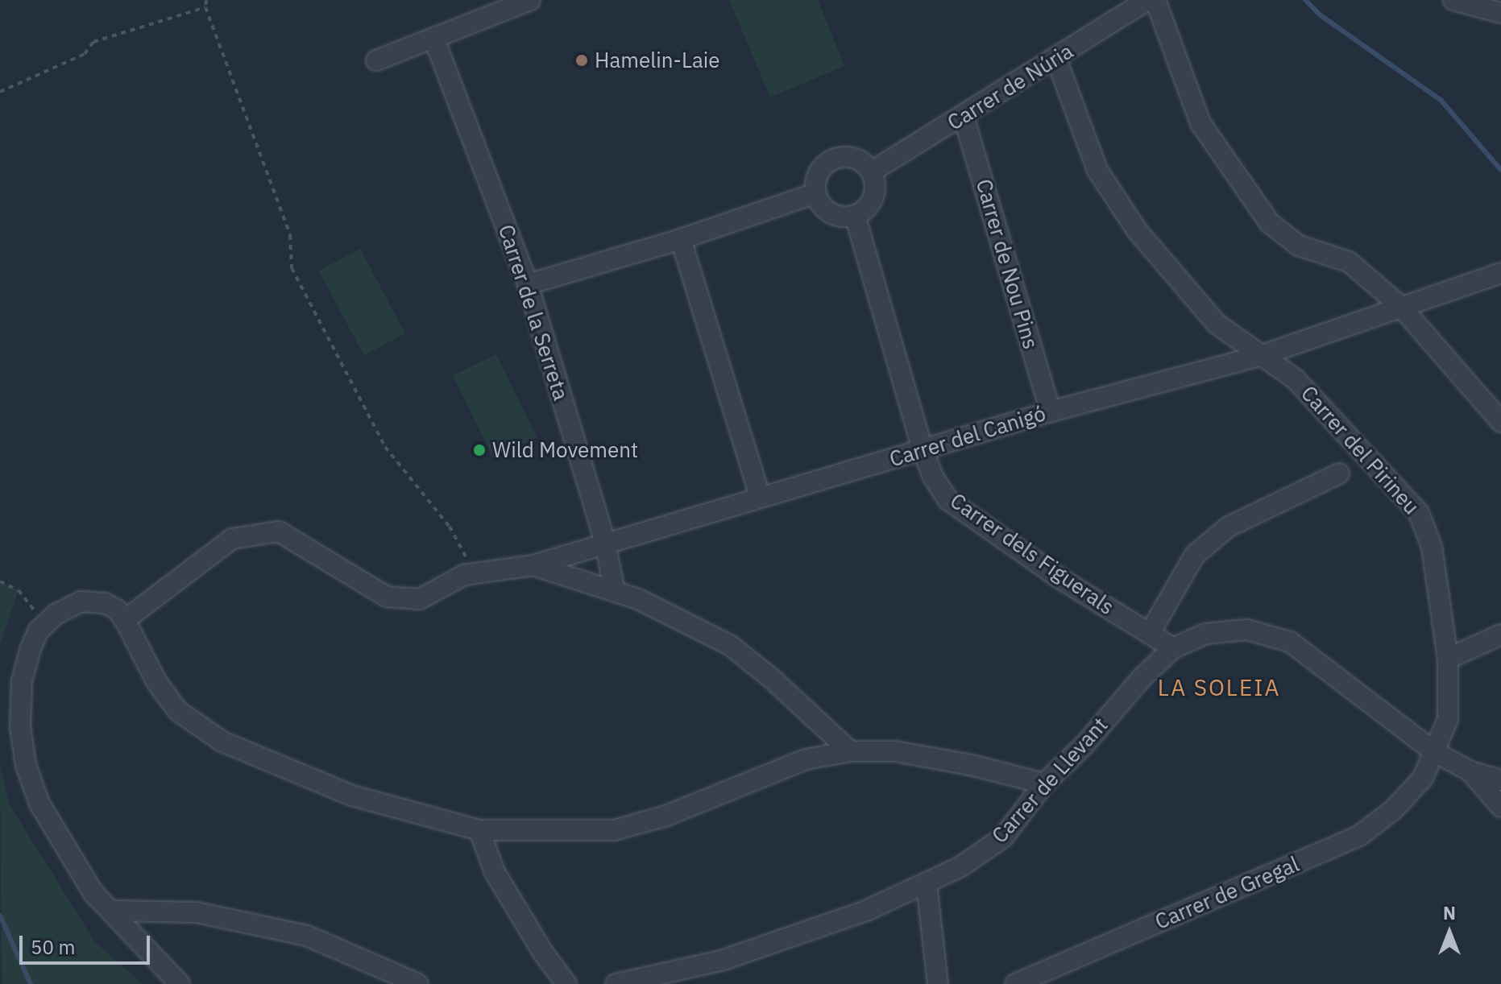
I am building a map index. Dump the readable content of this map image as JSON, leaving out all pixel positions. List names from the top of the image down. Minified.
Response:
{"streets":{"street":["Carrer de Núria","Carrer de Nou Pins","Carrer de la Serreta","Carrer del Canigó","Carrer del Pirineu","Carrer dels Figuerals","Carrer de Llevant","Carrer de Gregal"]},"crossings":[["Carrer de Núria","Carrer de Nou Pins"],["Carrer de Núria","Carrer del Pirineu"],["Carrer de Núria","Carrer dels Figuerals"],["Carrer de Nou Pins","Carrer del Canigó"],["Carrer de la Serreta","Carrer del Canigó"],["Carrer del Canigó","Carrer del Pirineu"],["Carrer del Canigó","Carrer dels Figuerals"],["Carrer del Pirineu","Carrer de Llevant"],["Carrer del Pirineu","Carrer de Gregal"],["Carrer dels Figuerals","Carrer de Llevant"],["Carrer de Llevant","Carrer de Gregal"]],"districts":["LA SOLEIA"],"places":["Hamelin-Laie","Wild Movement"],"scale_bar":"50 m","north":"top"}
